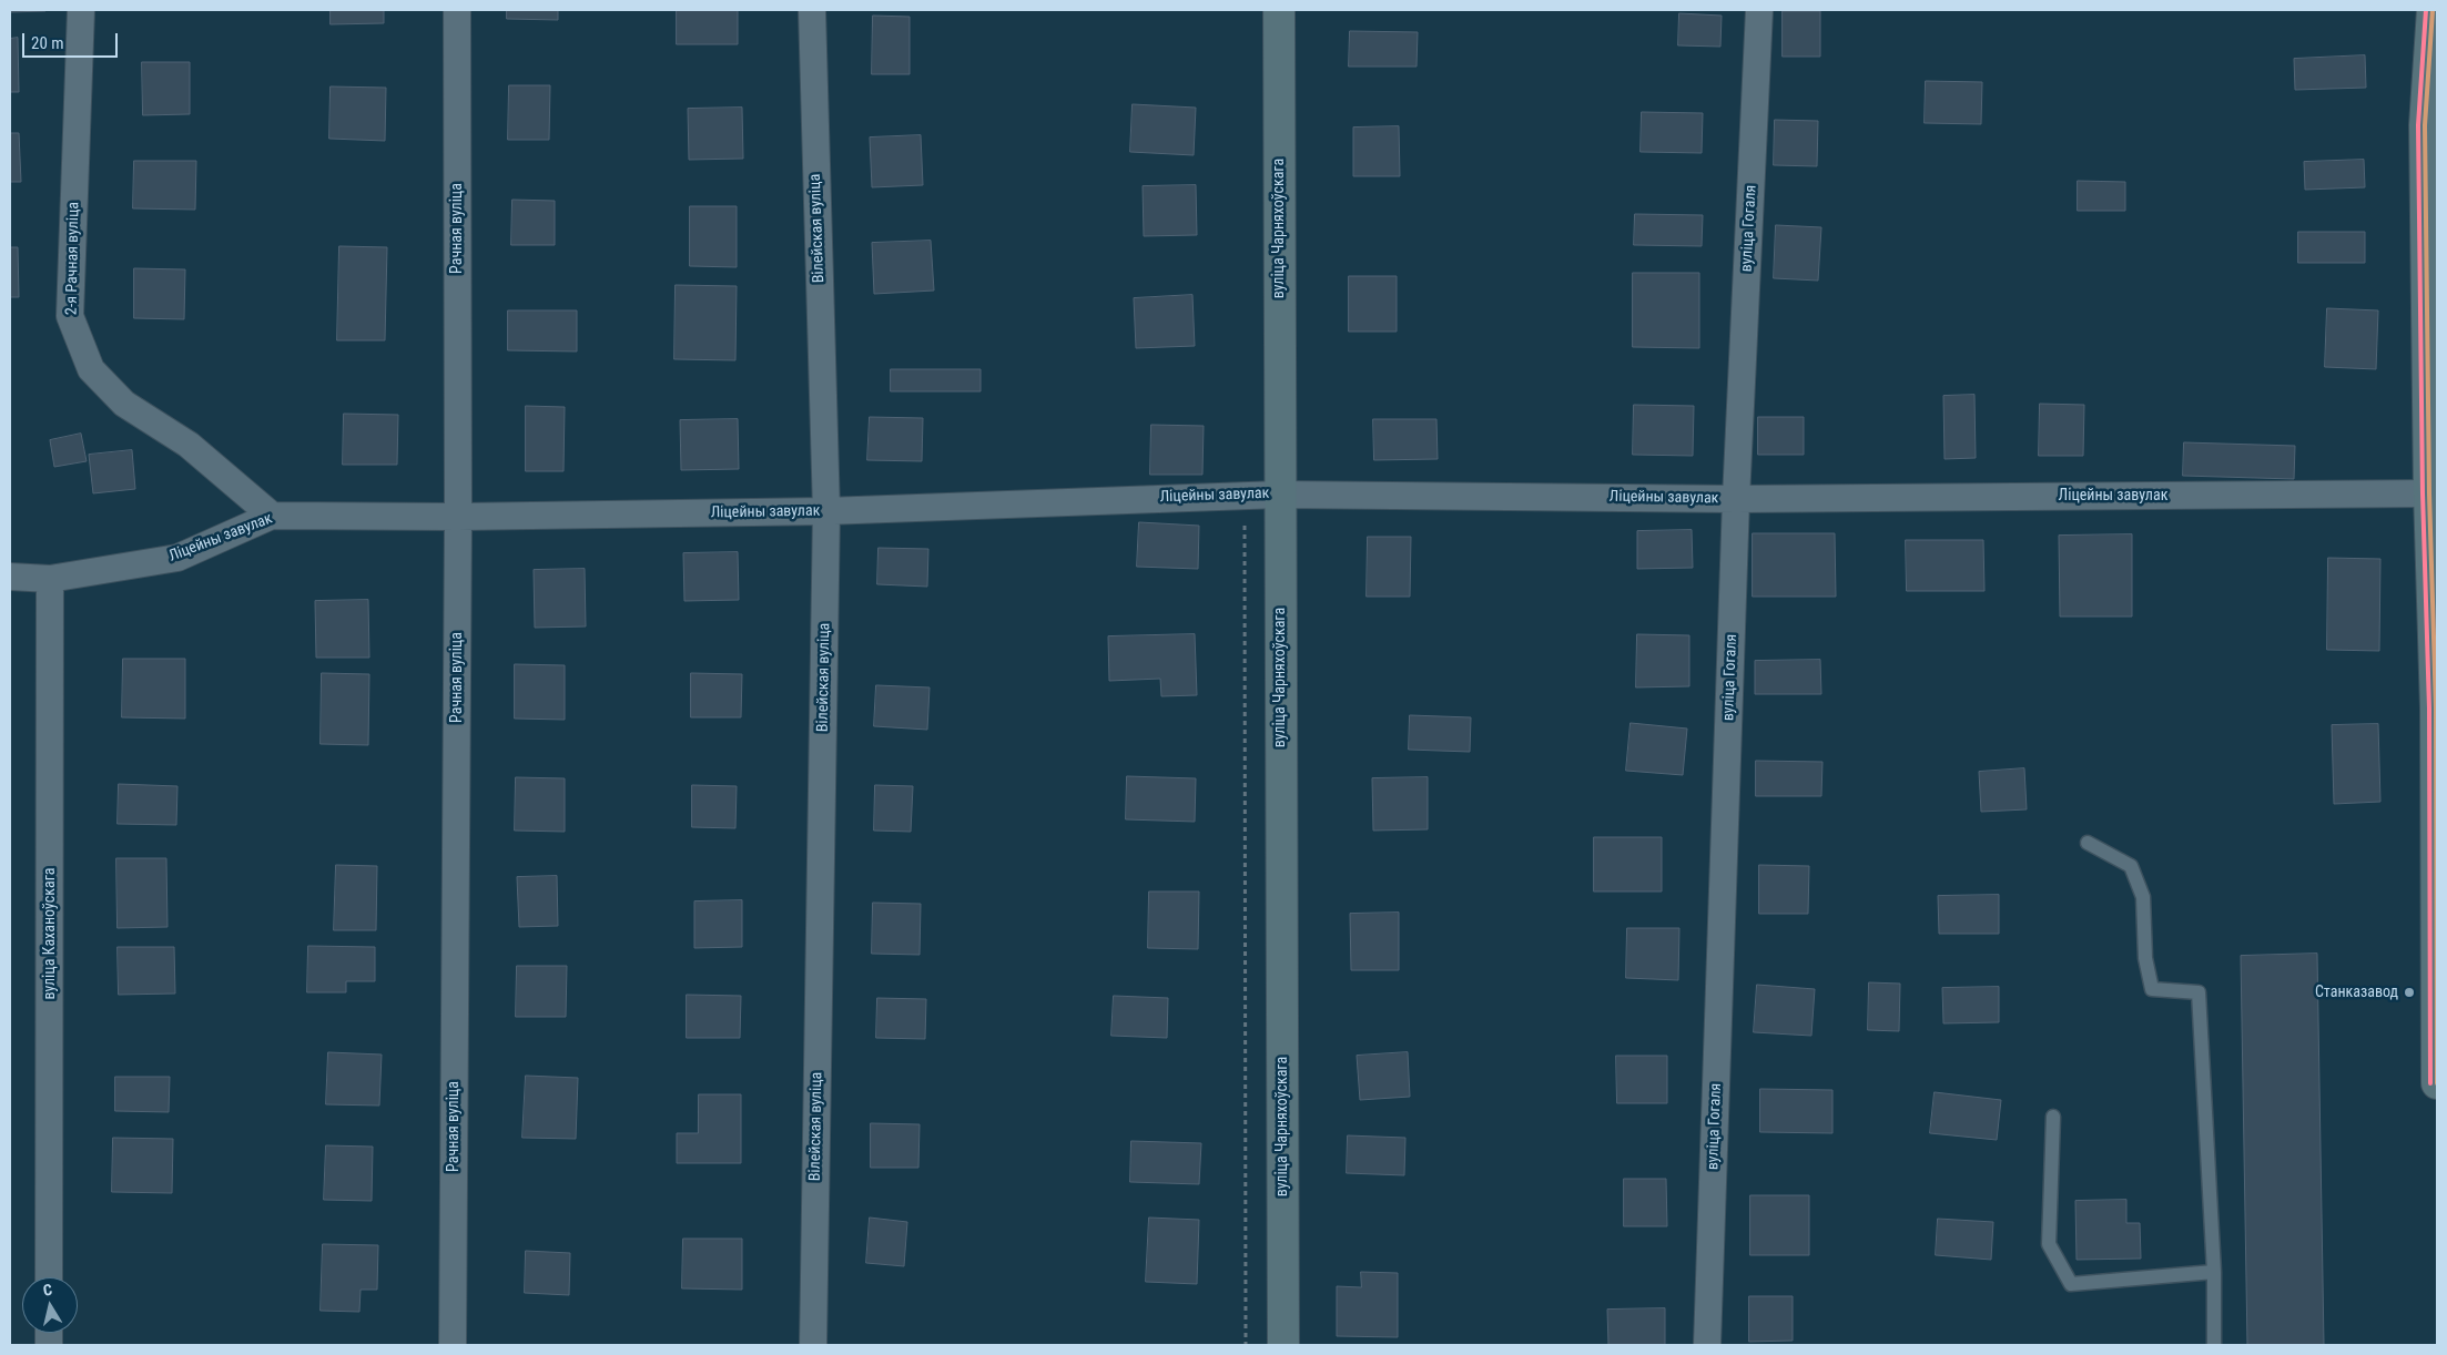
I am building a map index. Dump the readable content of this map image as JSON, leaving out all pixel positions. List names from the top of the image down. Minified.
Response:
{"streets":{"main road":["вуліца Чарняхоўскага"],"street":["Рачная вуліца","Вілейская вуліца","вуліца Гогаля","2-я Рачная вуліца","Ліцейны завулак","вуліца Каханоўскага"]},"crossings":[["Рачная вуліца","Ліцейны завулак"],["Вілейская вуліца","Ліцейны завулак"],["вуліца Чарняхоўскага","Ліцейны завулак"],["вуліца Гогаля","Ліцейны завулак"],["2-я Рачная вуліца","Ліцейны завулак"],["Ліцейны завулак","вуліца Каханоўскага"]],"places":["Станказавод"],"scale_bar":"20 m","north":"top"}
